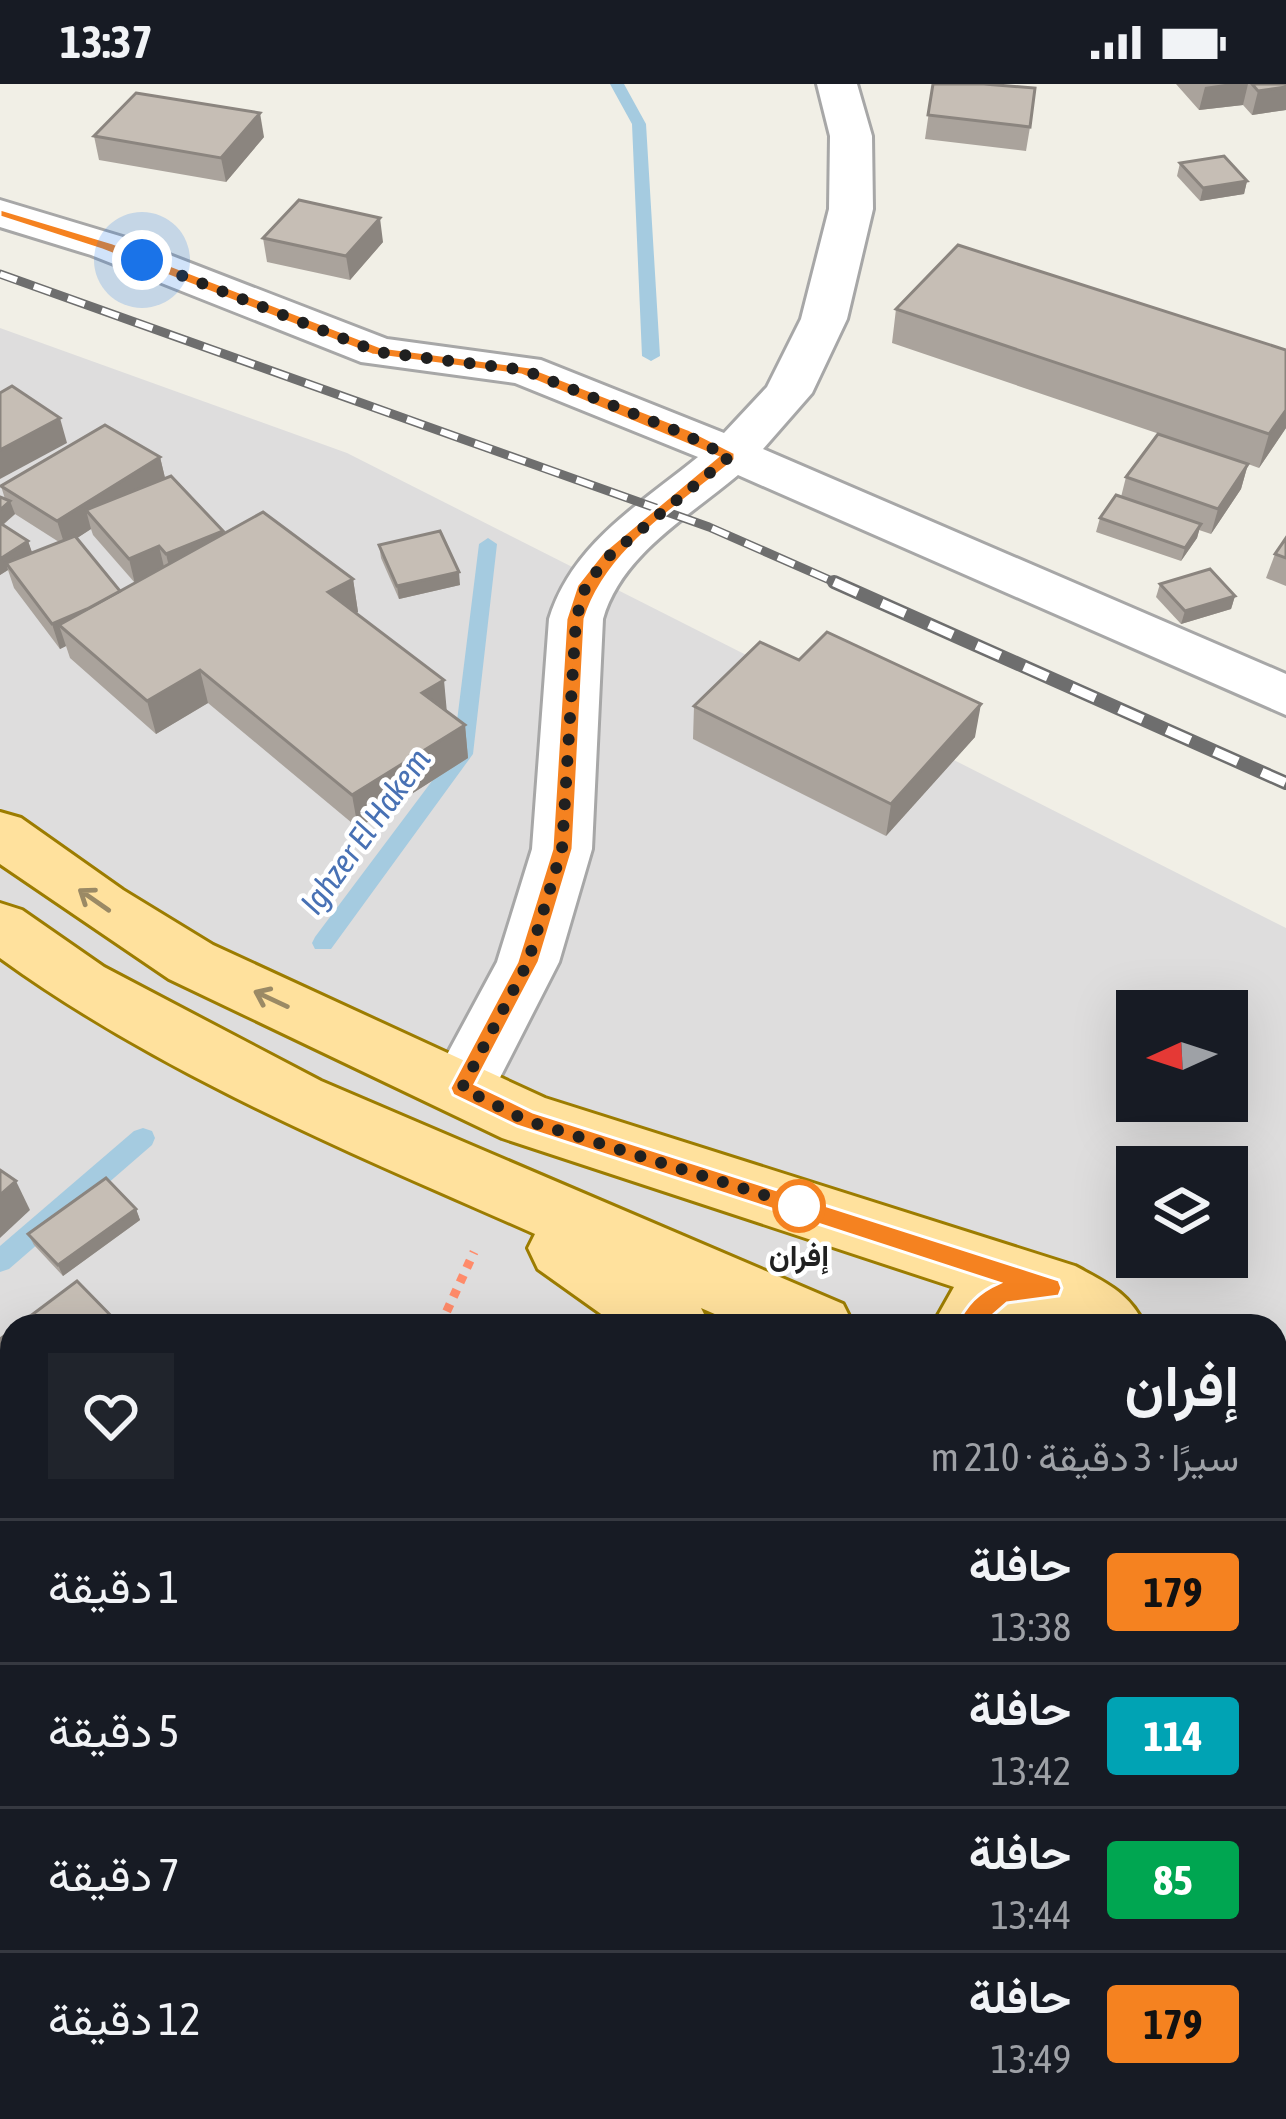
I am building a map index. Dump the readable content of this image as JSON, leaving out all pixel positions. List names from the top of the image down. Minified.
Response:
{"water":["Ighzer El Hakem"],"places":["إفران"],"lines":["bus line 179"],"north":"left","page":{"status":"13:37","heading":["إفران","سيرًا · 3 دقيقة · 210 m"],"list":[{"mark":"179","name":"حافلة","note":"13:38","value":"1 دقيقة"},{"mark":"114","name":"حافلة","note":"13:42","value":"5 دقيقة"},{"mark":"85","name":"حافلة","note":"13:44","value":"7 دقيقة"},{"mark":"179","name":"حافلة","note":"13:49","value":"12 دقيقة"}]}}
